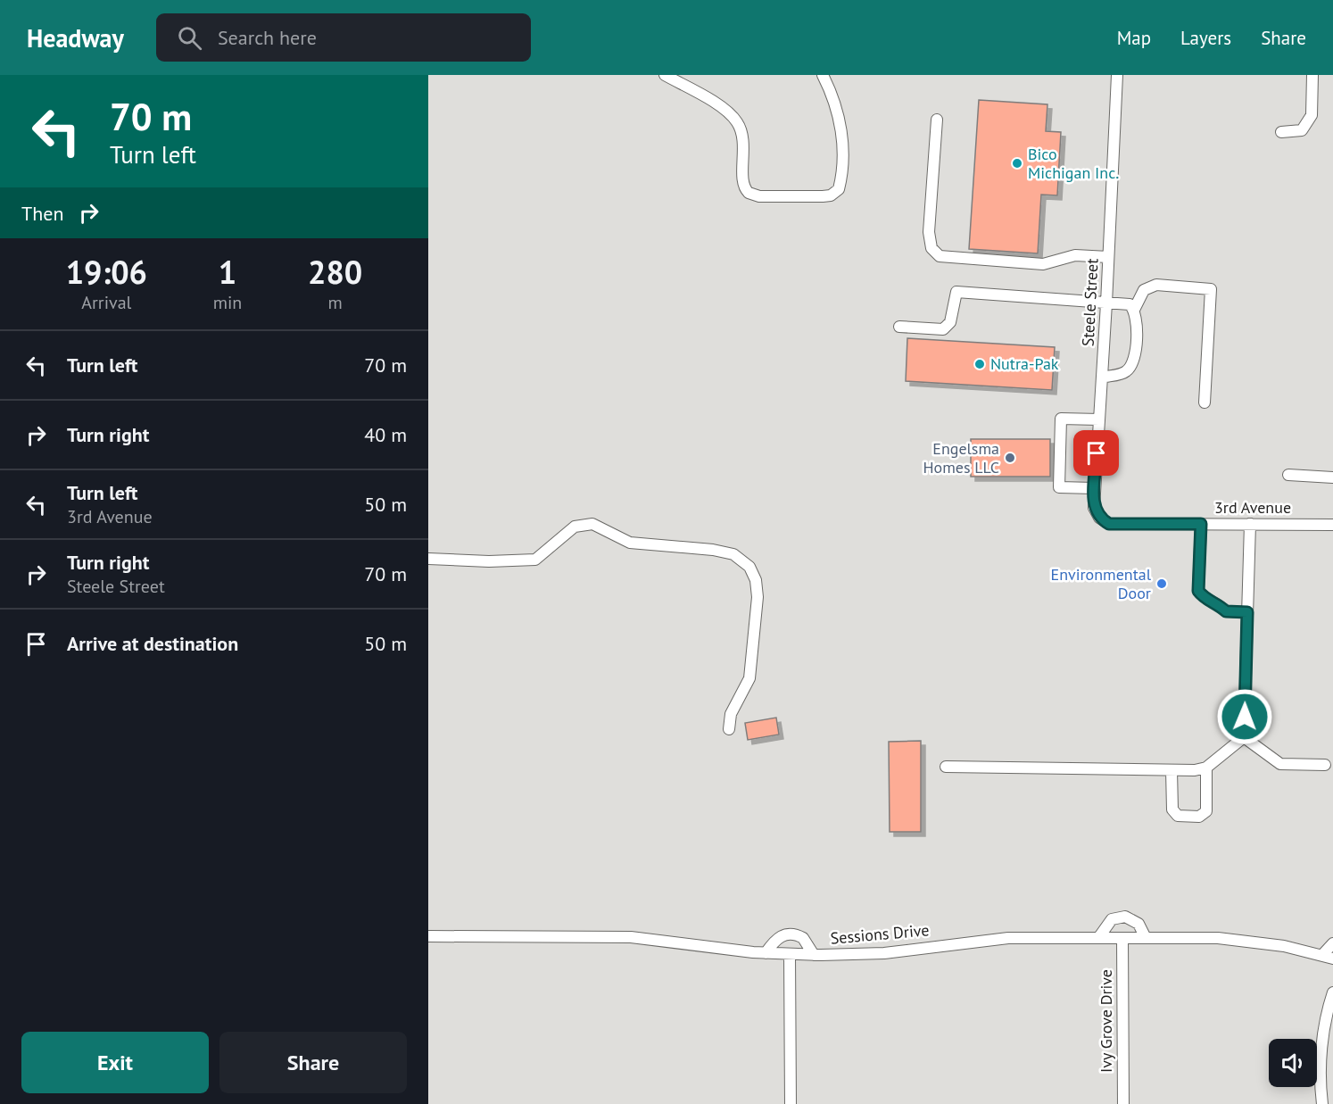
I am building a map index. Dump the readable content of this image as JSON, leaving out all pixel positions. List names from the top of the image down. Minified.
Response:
{"streets":{"street":["Steele Street","3rd Avenue","Sessions Drive","Ivy Grove Drive"]},"crossings":[["Steele Street","3rd Avenue"],["Sessions Drive","Ivy Grove Drive"]],"places":["Bico Michigan Inc.","Nutra-Pak","Engelsma Homes LLC","Environmental Door"],"page":{"header":"Headway","search":"Search here","nav":["Map","Layers","Share"],"turn":["70 m","Turn left"],"then":"Then","eta":["19:06","Arrival","1","min","280","m"],"list":[{"name":"Turn left","value":"70 m"},{"name":"Turn right","value":"40 m"},{"name":"Turn left","note":"3rd Avenue","value":"50 m"},{"name":"Turn right","note":"Steele Street","value":"70 m"},{"name":"Arrive at destination","value":"50 m"}],"buttons":["Exit","Share"]}}
